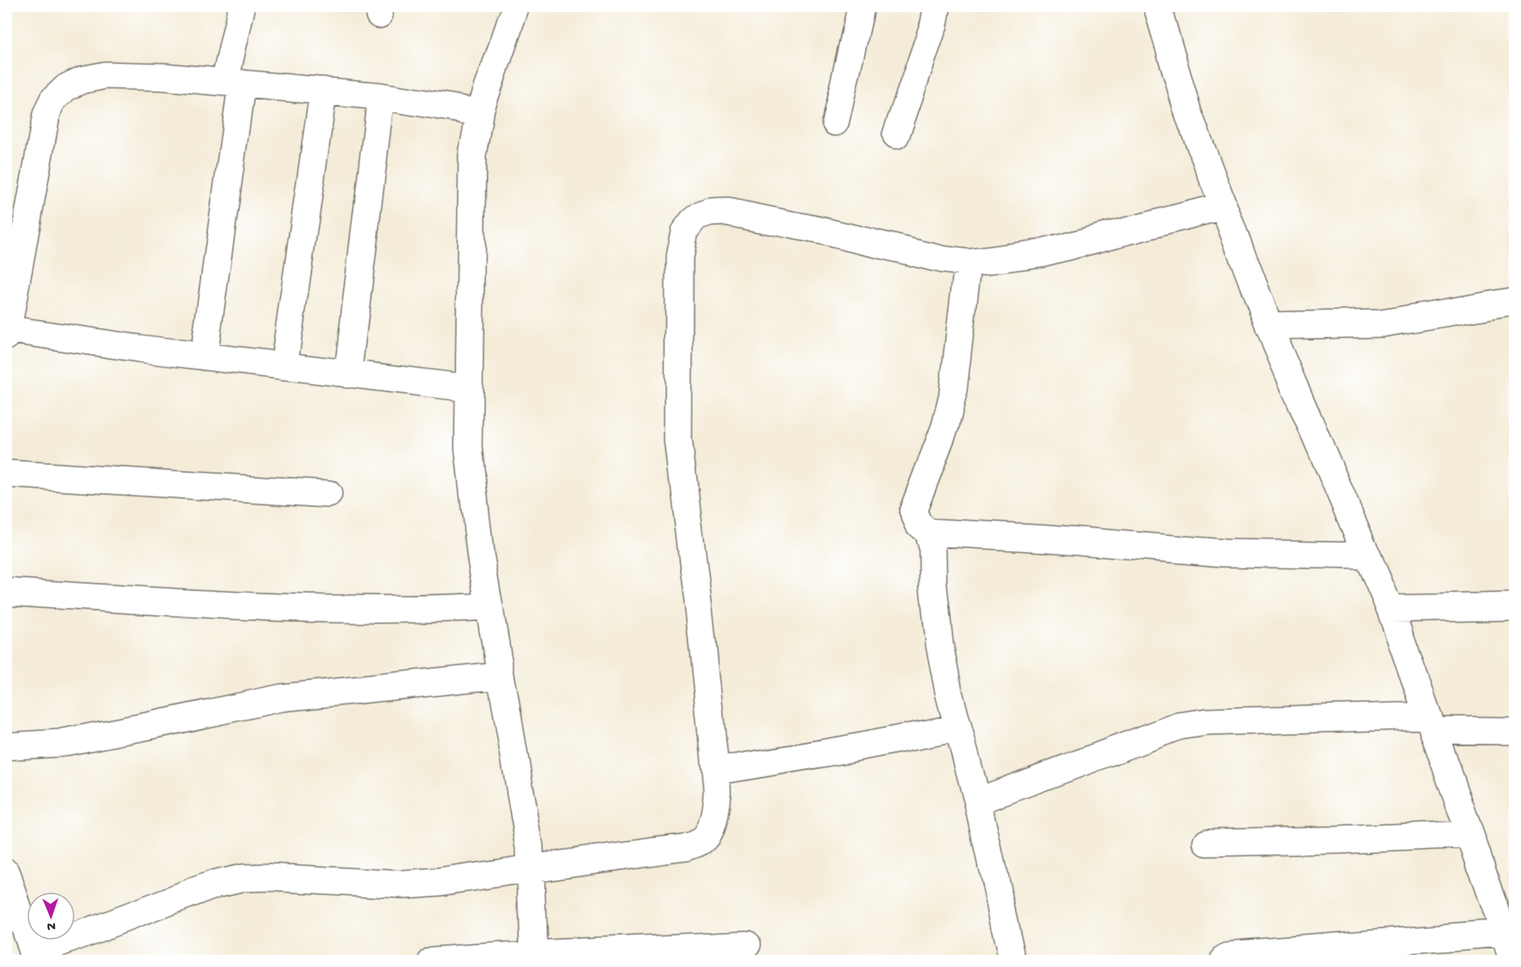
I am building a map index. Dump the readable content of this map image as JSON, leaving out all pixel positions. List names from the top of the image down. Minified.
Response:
{"north":"bottom"}
